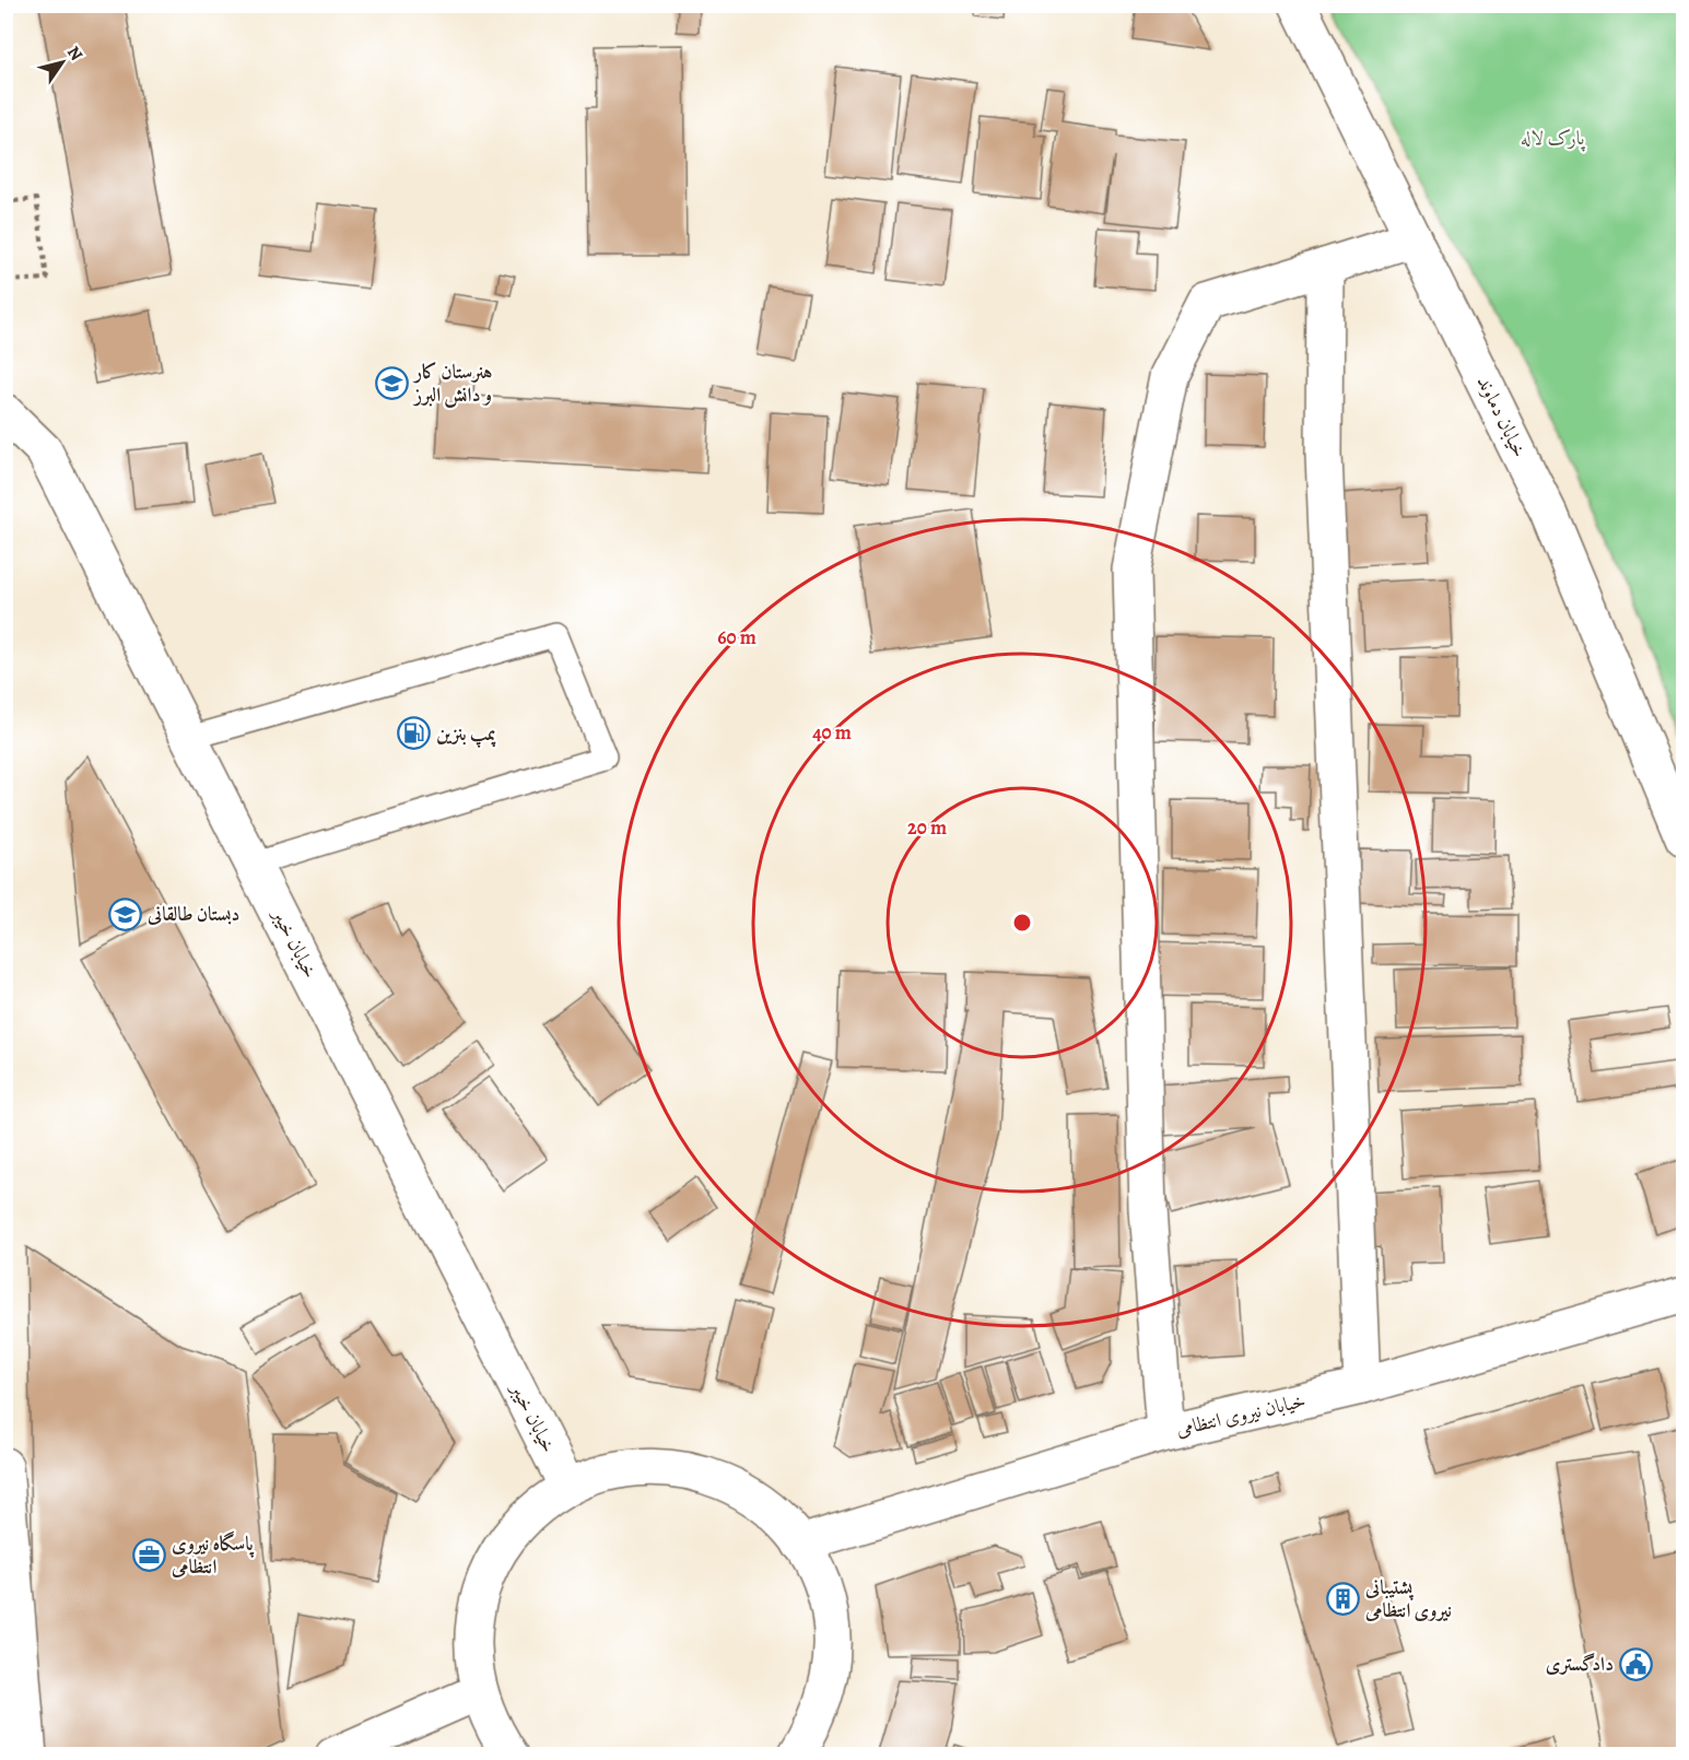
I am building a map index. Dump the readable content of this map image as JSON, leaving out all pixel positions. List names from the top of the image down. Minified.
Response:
{"streets":{"street":["خیابان دماوند","خیابان خیبر","خیابان نیروی انتظامی"]},"parks":["پارک لاله"],"places":{"school or university":["هنرستان کار و دانش البرز","دبستان طالقانی"],"fuel station":["پمپ بنزین"],"office":["پاسگاه نیروی انتظامی"],"building":["پشتیبانی نیروی انتظامی"],"public building":["دادگستری"]},"north":"top right","rings":["60 m","40 m","20 m"]}
